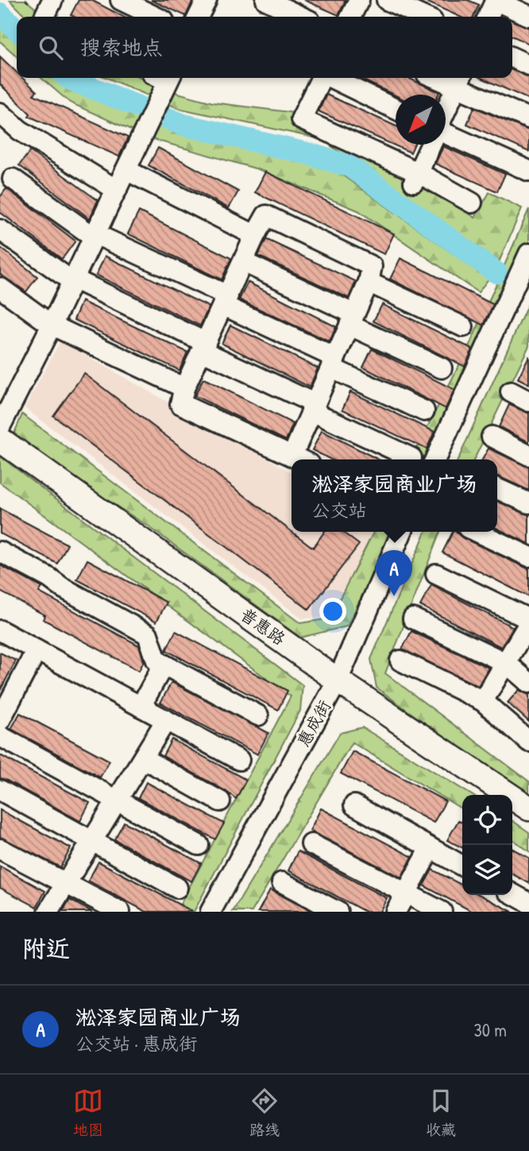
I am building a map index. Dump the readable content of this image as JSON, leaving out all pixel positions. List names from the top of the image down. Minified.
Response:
{"streets":{"main road":["普惠路"],"street":["惠成街"]},"crossings":[["普惠路","惠成街"]],"north":"bottom left","page":{"search":"搜索地点","popup":["淞泽家园商业广场","公交站"],"pins":"A","heading":"附近","list":[{"mark":"A","name":"淞泽家园商业广场","note":"公交站 · 惠成街","value":"30 m"}],"nav":["地图","路线","收藏"]}}
